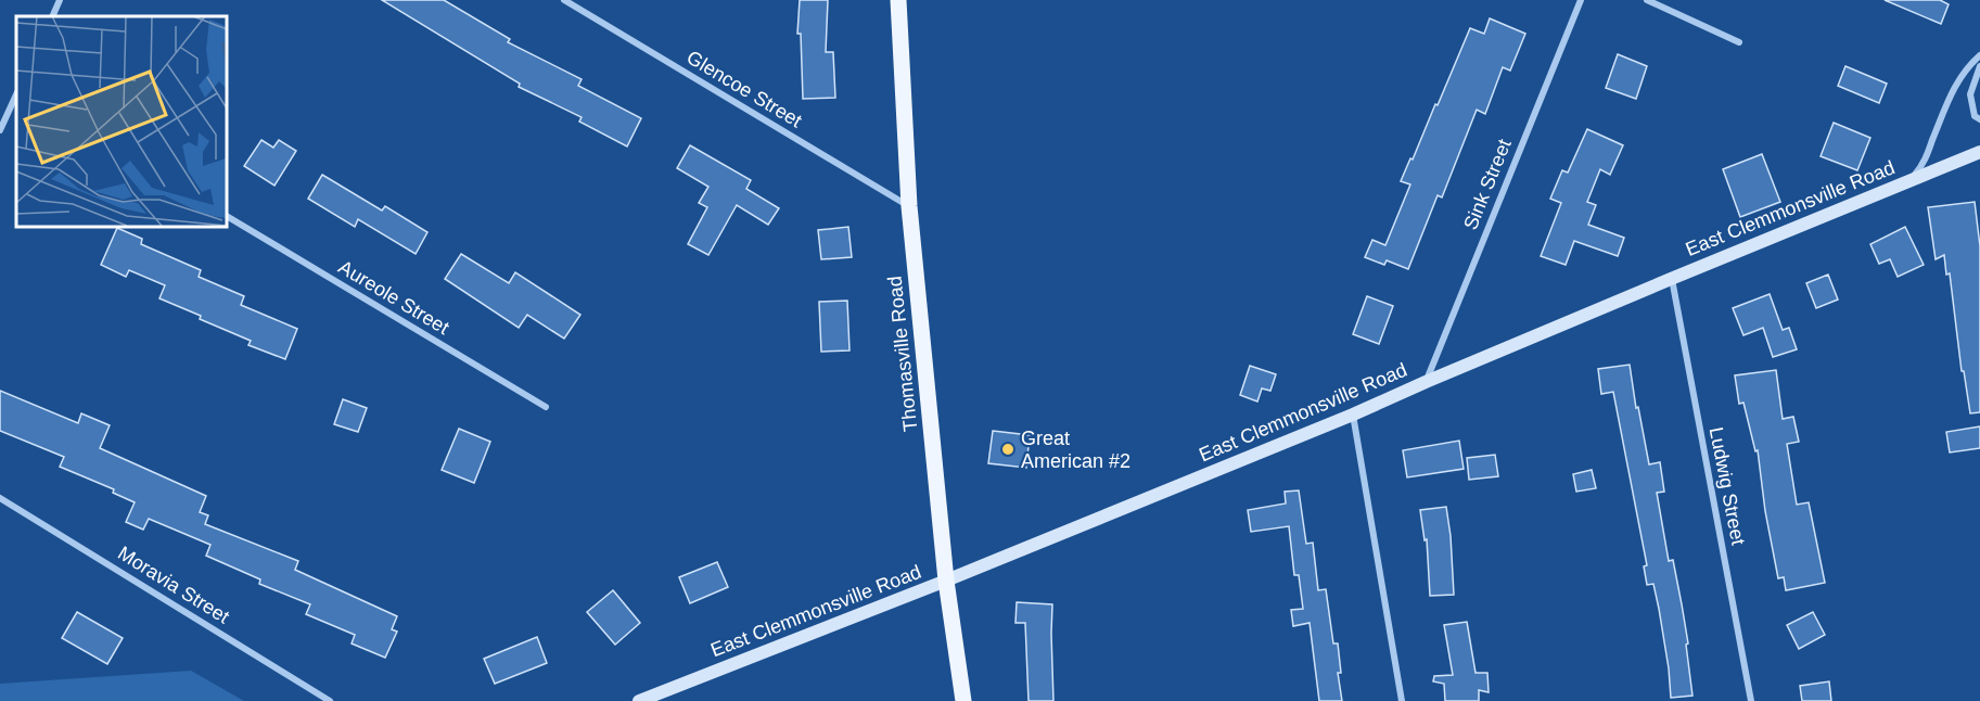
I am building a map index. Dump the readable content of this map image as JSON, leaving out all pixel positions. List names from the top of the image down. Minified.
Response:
{"streets":{"main road":["East Clemmonsville Road","Thomasville Road"],"street":["Glencoe Street","Sink Street","Aureole Street","Ludwig Street","Moravia Street"]},"crossings":[["Glencoe Street","Thomasville Road"],["Sink Street","East Clemmonsville Road"],["East Clemmonsville Road","Thomasville Road"],["East Clemmonsville Road","Ludwig Street"]],"places":["Great American #2"]}
